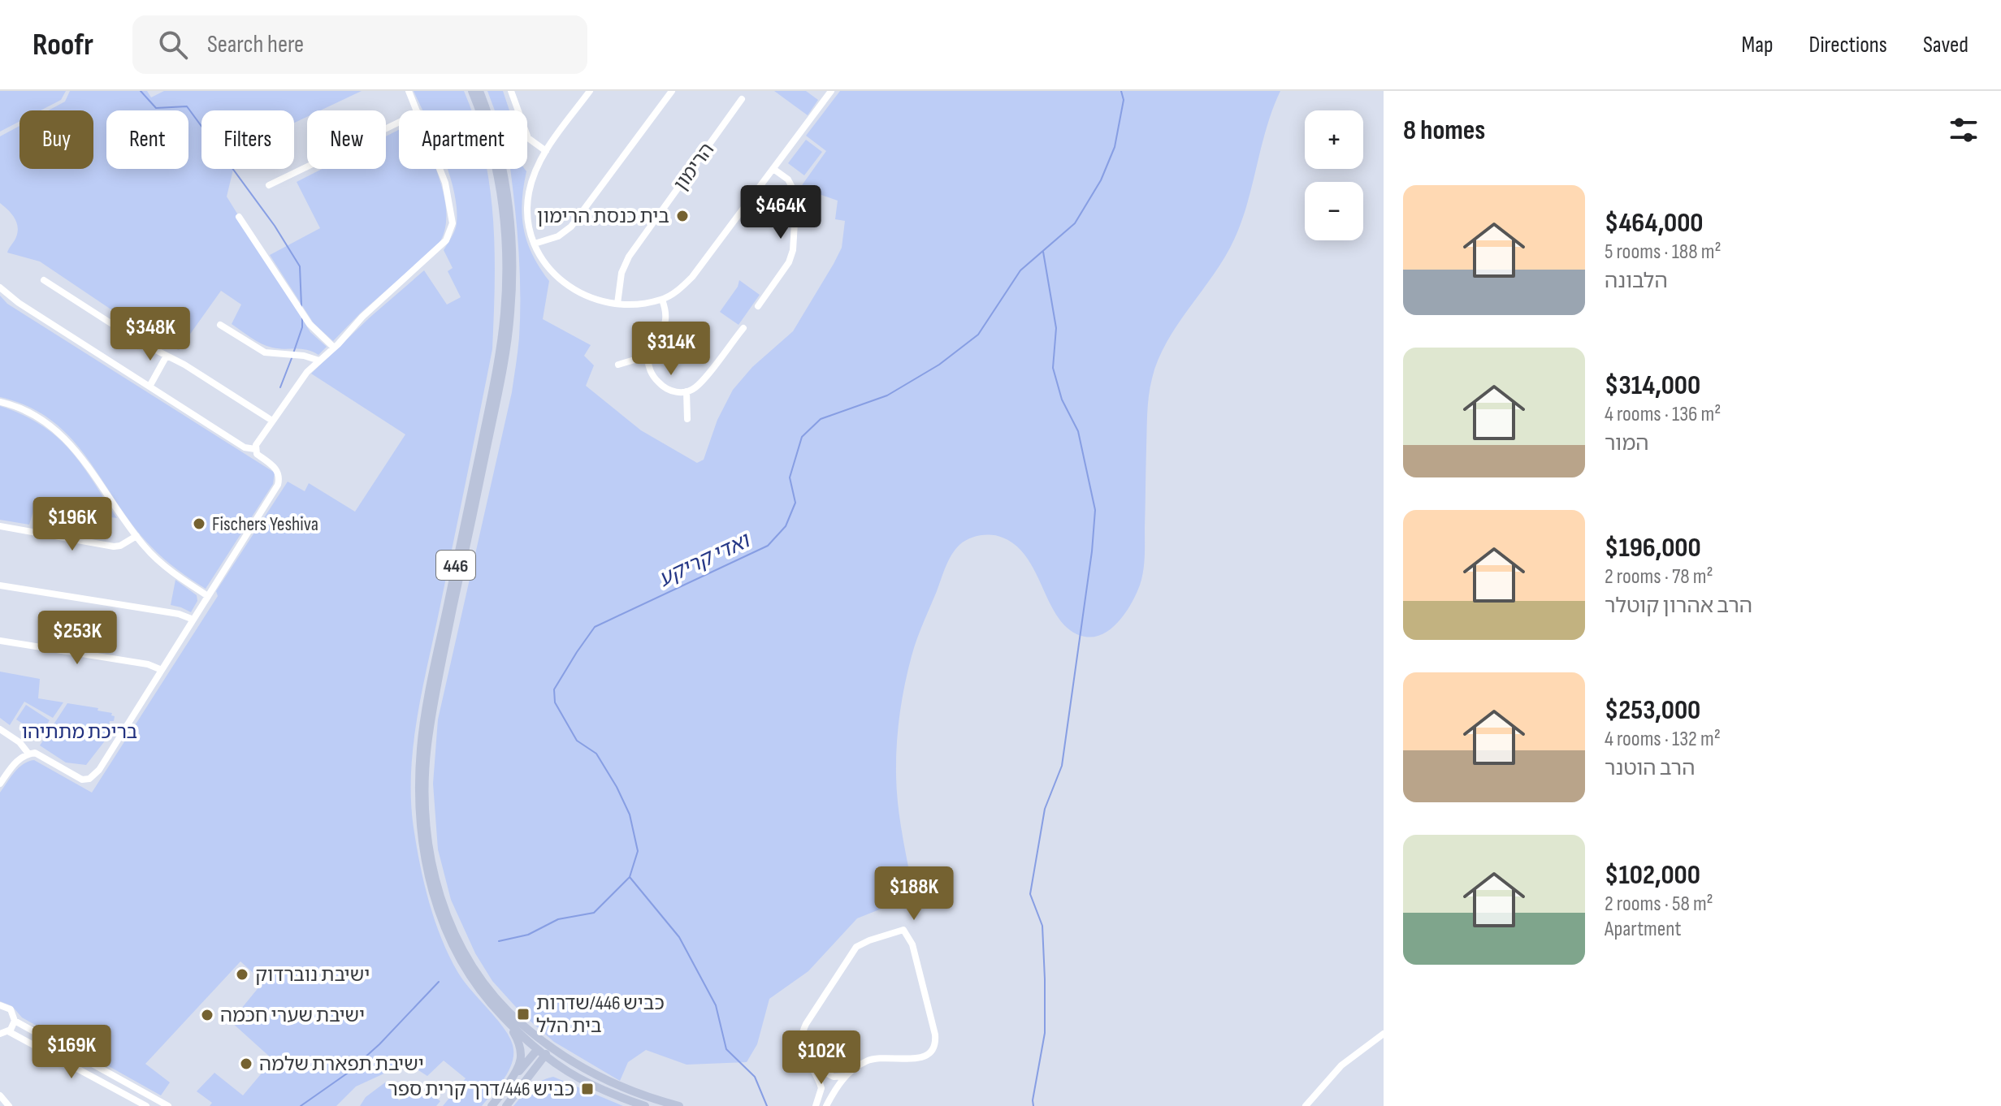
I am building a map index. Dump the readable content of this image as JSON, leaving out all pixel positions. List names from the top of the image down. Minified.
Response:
{"streets":{"main road":["446"],"street":["הרימון"]},"water":["ואדי קריקע"],"parks":["בריכת מתתיהו"],"places":{"other":["בית כנסת הרימון","Fischers Yeshiva","ישיבת נוברדוק","ישיבת שערי חכמה","ישיבת תפארת שלמה"],"transit":["כביש 446/שדרות בית הלל","כביש 446/דרך קרית ספר"]},"page":{"header":"Roofr","search":"Search here","nav":["Map","Directions","Saved"],"heading":"8 homes","map_buttons":["+","−"],"chip":["Buy","Rent","Filters","New","Apartment"],"list":[{"name":"$464,000","note":"5 rooms · 188 m² · הלבונה"},{"name":"$314,000","note":"4 rooms · 136 m² · המור"},{"name":"$196,000","note":"2 rooms · 78 m² · הרב אהרון קוטלר"},{"name":"$253,000","note":"4 rooms · 132 m² · הרב הוטנר"},{"name":"$102,000","note":"2 rooms · 58 m² · Apartment"}],"price":["$464K","$348K","$314K","$196K","$253K","$188K","$169K","$102K"]}}
